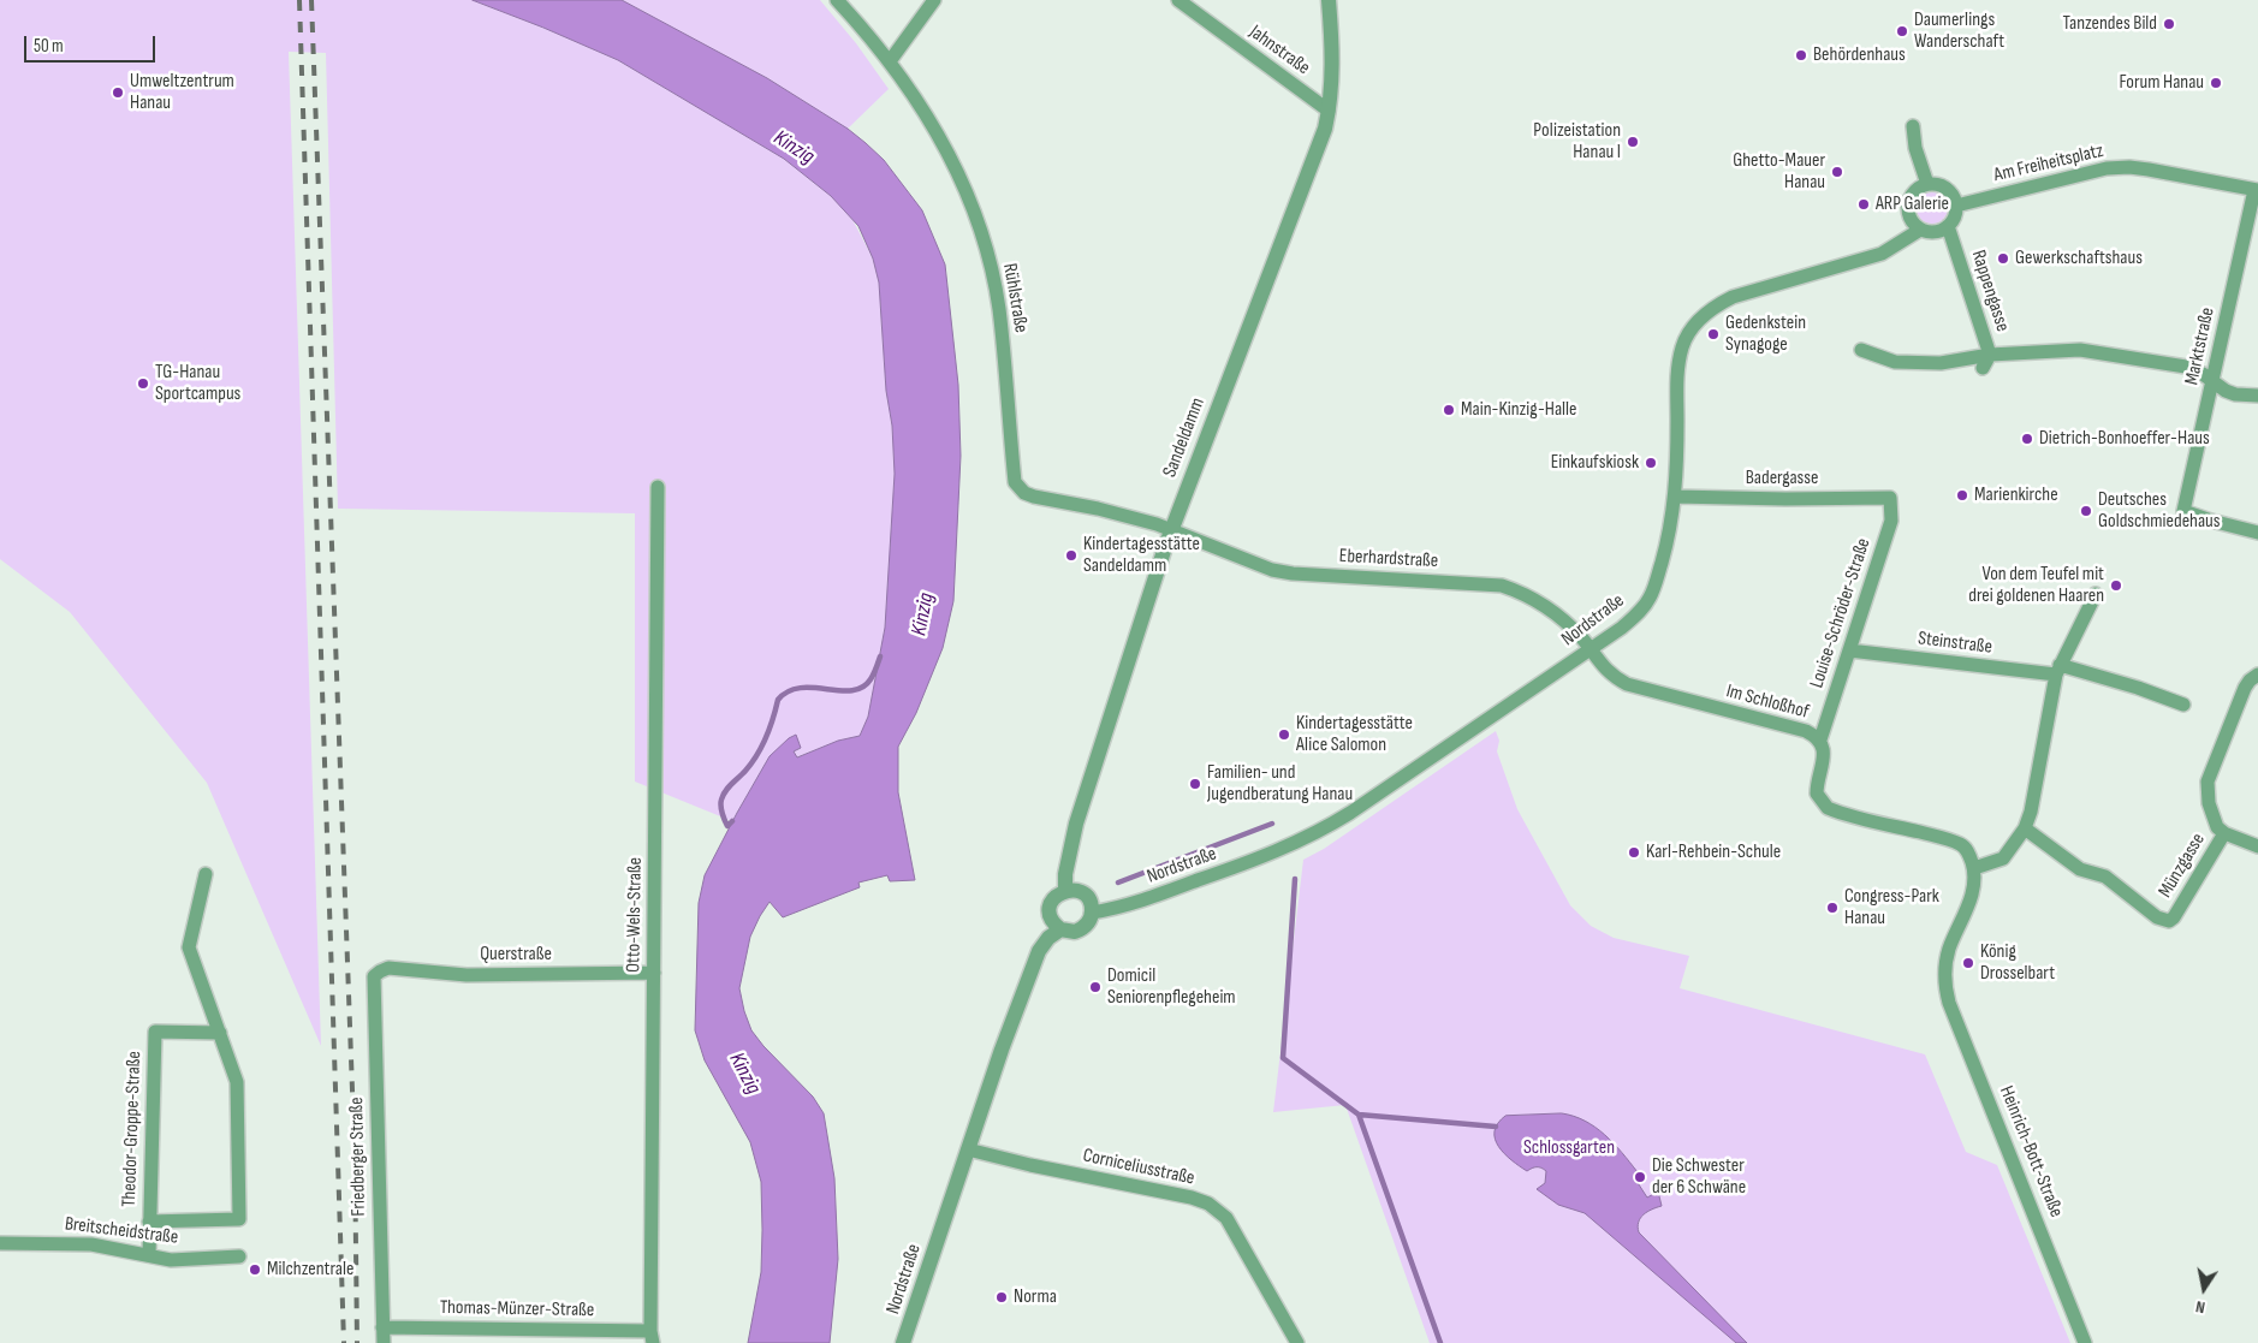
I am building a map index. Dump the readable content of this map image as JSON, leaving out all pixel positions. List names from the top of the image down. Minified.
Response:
{"streets":{"street":["Jahnstraße","Am Freiheitsplatz","Rappengasse","Rühlstraße","Marktstraße","Sandeldamm","Badergasse","Eberhardstraße","Louise-Schröder-Straße","Nordstraße","Steinstraße","Im Schloßhof","Münzgasse","Otto-Wels-Straße","Querstraße","Theodor-Groppe-Straße","Heinrich-Bott-Straße","Friedberger Straße","Corniceliusstraße","Breitscheidstraße","Thomas-Münzer-Straße"]},"crossings":[["Jahnstraße","Sandeldamm"],["Am Freiheitsplatz","Rappengasse"],["Am Freiheitsplatz","Marktstraße"],["Am Freiheitsplatz","Nordstraße"],["Rappengasse","Nordstraße"],["Rühlstraße","Sandeldamm"],["Rühlstraße","Eberhardstraße"],["Sandeldamm","Eberhardstraße"],["Sandeldamm","Nordstraße"],["Badergasse","Louise-Schröder-Straße"],["Badergasse","Nordstraße"],["Eberhardstraße","Nordstraße"],["Eberhardstraße","Im Schloßhof"],["Louise-Schröder-Straße","Steinstraße"],["Louise-Schröder-Straße","Im Schloßhof"],["Nordstraße","Im Schloßhof"],["Nordstraße","Corniceliusstraße"],["Im Schloßhof","Heinrich-Bott-Straße"],["Otto-Wels-Straße","Querstraße"],["Otto-Wels-Straße","Thomas-Münzer-Straße"],["Querstraße","Friedberger Straße"],["Theodor-Groppe-Straße","Breitscheidstraße"],["Friedberger Straße","Thomas-Münzer-Straße"]],"water":["Kinzig"],"parks":["Schlossgarten"],"places":["Tanzendes Bild","Daumerlings Wanderschaft","Behördenhaus","Forum Hanau","Umweltzentrum Hanau","Polizeistation Hanau I","Ghetto-Mauer Hanau","ARP Galerie","Gewerkschaftshaus","Gedenkstein Synagoge","TG-Hanau Sportcampus","Main-Kinzig-Halle","Dietrich-Bonhoeffer-Haus","Einkaufskiosk","Marienkirche","Deutsches Goldschmiedehaus","Kindertagesstätte Sandeldamm","Von dem Teufel mit drei goldenen Haaren","Kindertagesstätte Alice Salomon","Familien- und Jugendberatung Hanau","Karl-Rehbein-Schule","Congress-Park Hanau","König Drosselbart","Domicil Seniorenpflegeheim","Die Schwester der 6 Schwäne","Milchzentrale","Norma"],"scale_bar":"50 m","north":"bottom"}
